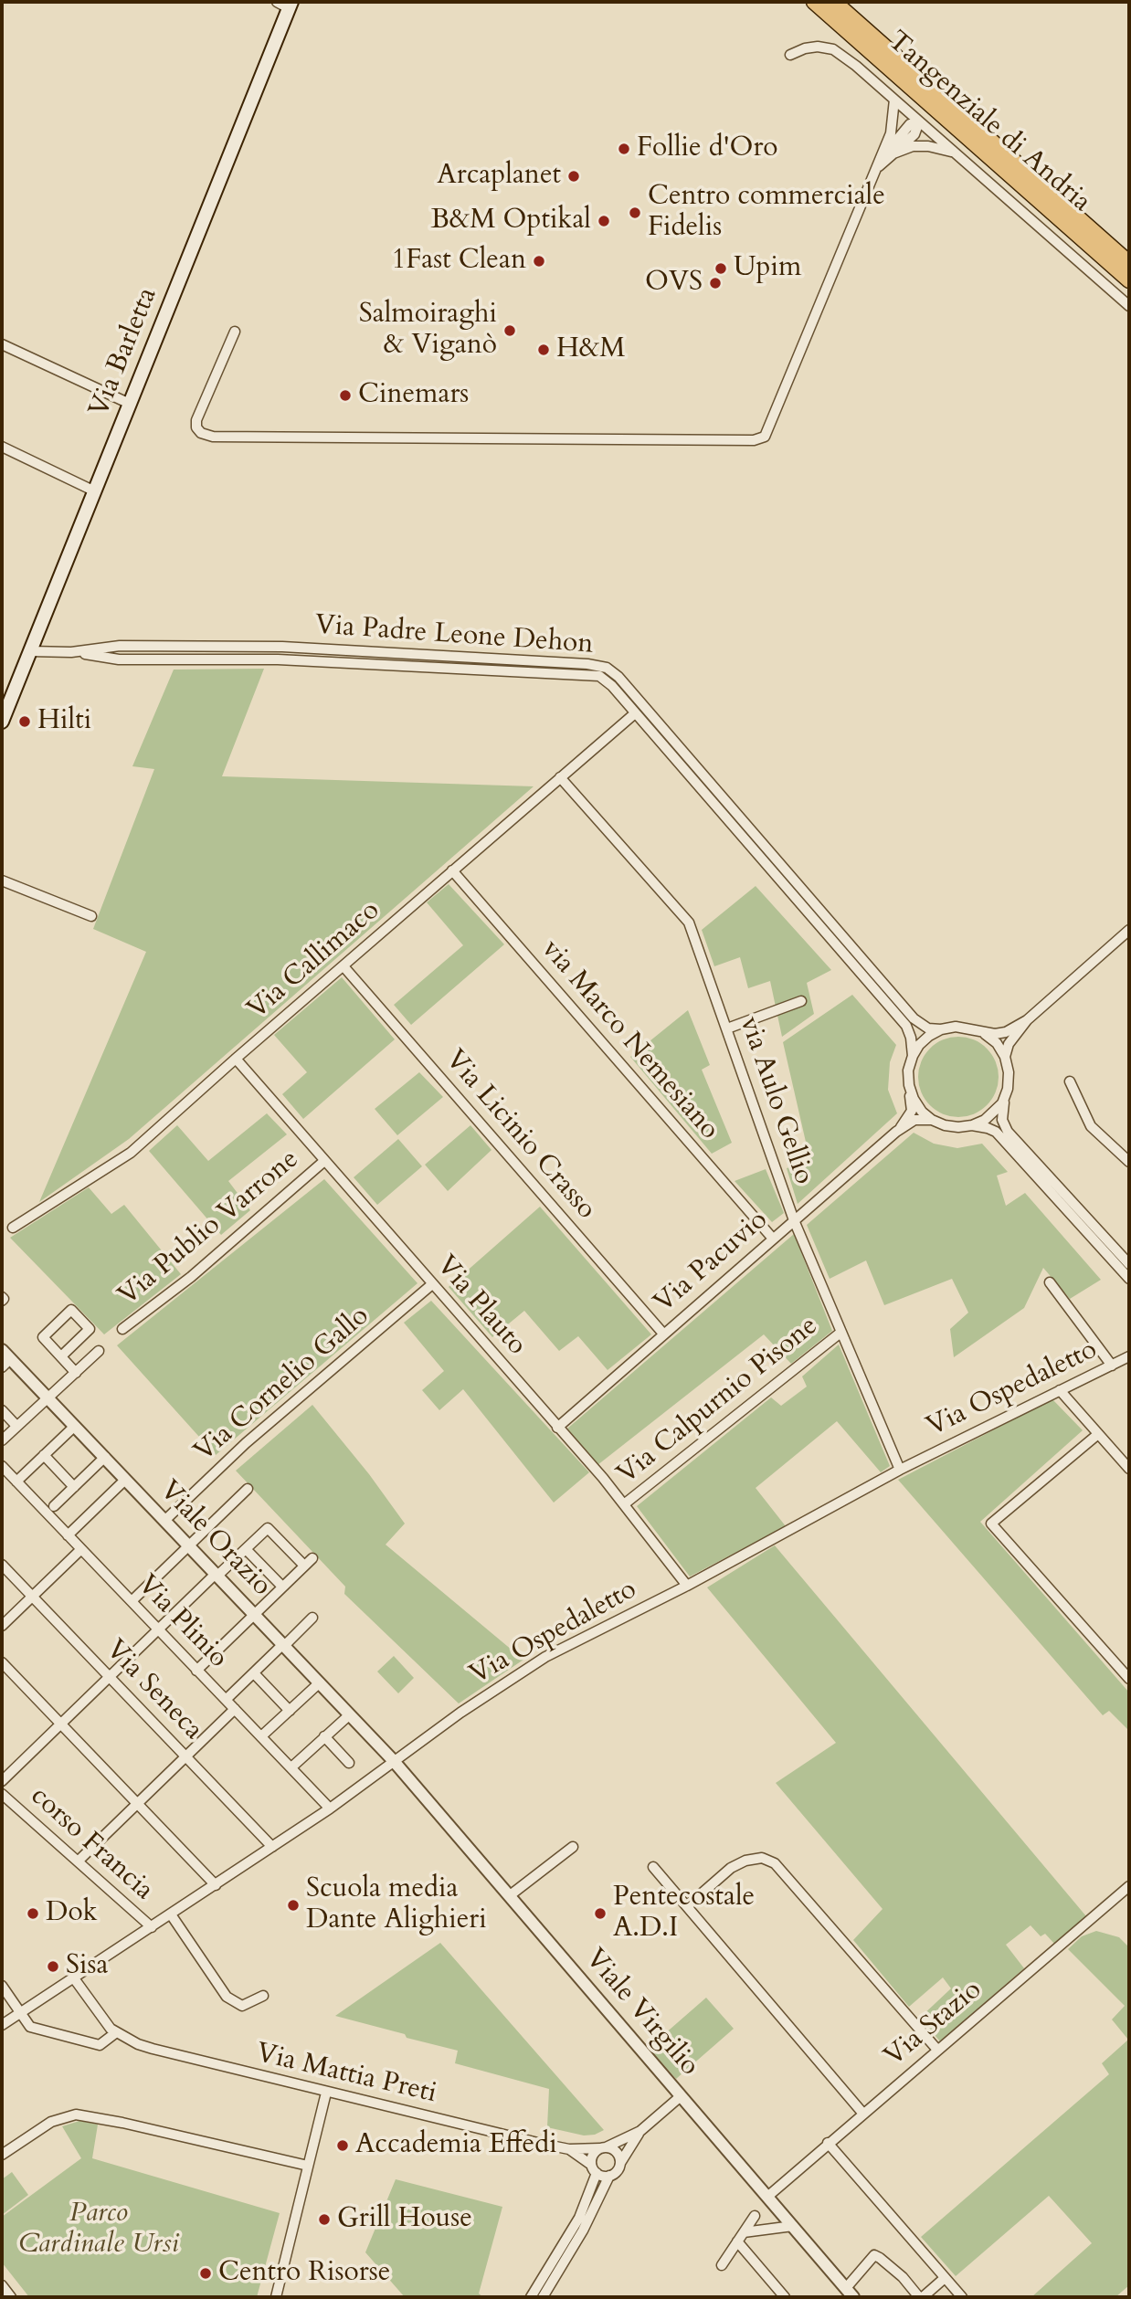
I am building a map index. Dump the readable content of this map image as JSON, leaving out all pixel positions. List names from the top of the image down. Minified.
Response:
{"streets":{"main road":["Tangenziale di Andria","Via Barletta"],"street":["Via Padre Leone Dehon","Via Callimaco","via Marco Nemesiano","via Aulo Gellio","Via Licinio Crasso","Via Publio Varrone","Via Pacuvio","Via Plauto","Via Cornelio Gallo","Via Ospedaletto","Via Calpurnio Pisone","Viale Orazio","Via Plinio","Via Seneca","corso Francia","Viale Virgilio","Via Stazio","Via Mattia Preti"]},"crossings":[["Via Barletta","Via Padre Leone Dehon"],["Via Padre Leone Dehon","Via Callimaco"],["Via Padre Leone Dehon","Via Pacuvio"],["Via Callimaco","via Marco Nemesiano"],["Via Callimaco","via Aulo Gellio"],["Via Callimaco","Via Licinio Crasso"],["Via Callimaco","Via Plauto"],["via Marco Nemesiano","Via Pacuvio"],["via Aulo Gellio","Via Pacuvio"],["via Aulo Gellio","Via Ospedaletto"],["via Aulo Gellio","Via Calpurnio Pisone"],["Via Licinio Crasso","Via Pacuvio"],["Via Publio Varrone","Via Plauto"],["Via Pacuvio","Via Plauto"],["Via Plauto","Via Cornelio Gallo"],["Via Plauto","Via Ospedaletto"],["Via Plauto","Via Calpurnio Pisone"],["Via Cornelio Gallo","Viale Orazio"],["Via Ospedaletto","Viale Orazio"],["Via Ospedaletto","Via Plinio"],["Via Ospedaletto","Via Seneca"],["Via Ospedaletto","corso Francia"],["Via Ospedaletto","Viale Virgilio"],["Via Ospedaletto","Via Mattia Preti"],["Viale Orazio","Viale Virgilio"],["Viale Virgilio","Via Stazio"]],"parks":["Parco Cardinale Ursi"],"places":["Follie d'Oro","Arcaplanet","Centro commerciale Fidelis","B&M Optikal","1Fast Clean","Upim","OVS","Salmoiraghi & Viganò","H&M","Cinemars","Hilti","Scuola media Dante Alighieri","Dok","Pentecostale A.D.I","Sisa","Accademia Effedi","Grill House","Centro Risorse"]}
